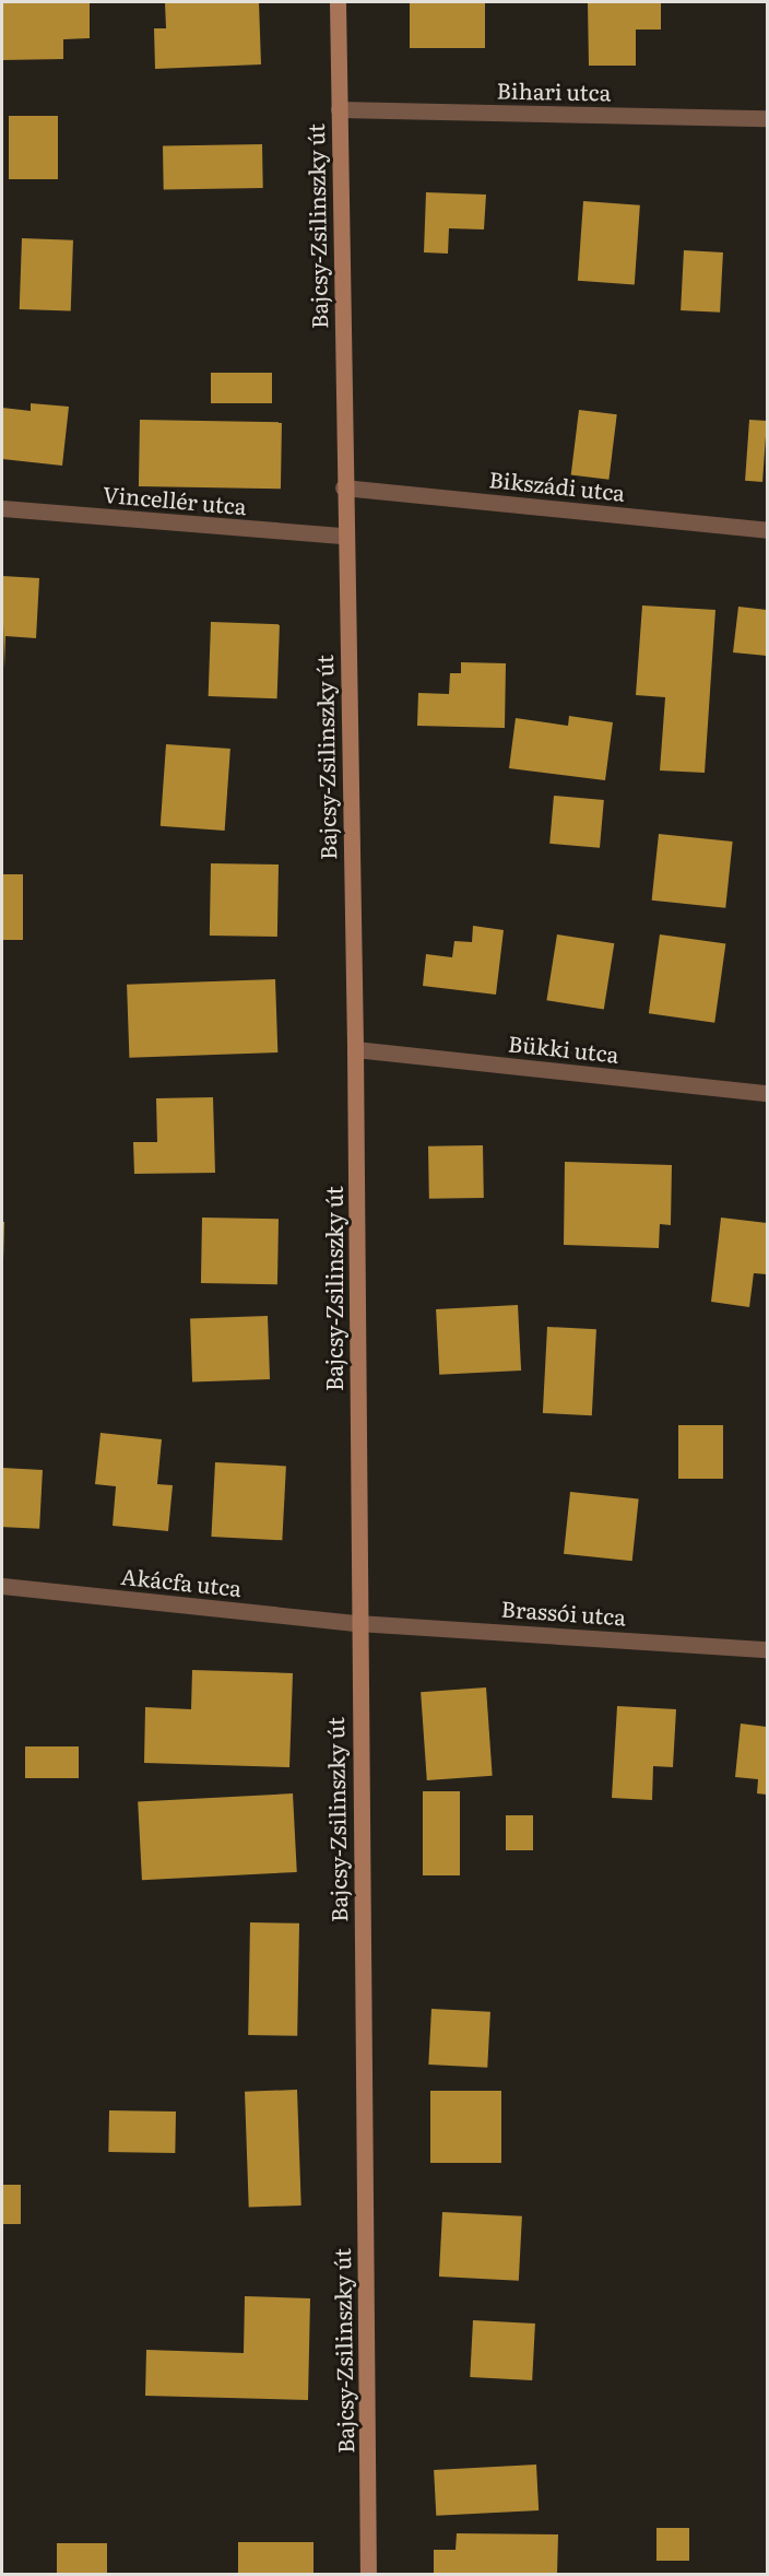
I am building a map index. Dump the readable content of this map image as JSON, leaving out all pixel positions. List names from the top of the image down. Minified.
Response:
{"streets":{"main road":["Bajcsy-Zsilinszky út"],"street":["Bihari utca","Bikszádi utca","Vincellér utca","Bükki utca","Akácfa utca","Brassói utca"]},"crossings":[["Bihari utca","Bajcsy-Zsilinszky út"],["Bajcsy-Zsilinszky út","Bikszádi utca"],["Bajcsy-Zsilinszky út","Vincellér utca"],["Bajcsy-Zsilinszky út","Bükki utca"],["Bajcsy-Zsilinszky út","Akácfa utca"],["Bajcsy-Zsilinszky út","Brassói utca"],["Akácfa utca","Brassói utca"]]}
